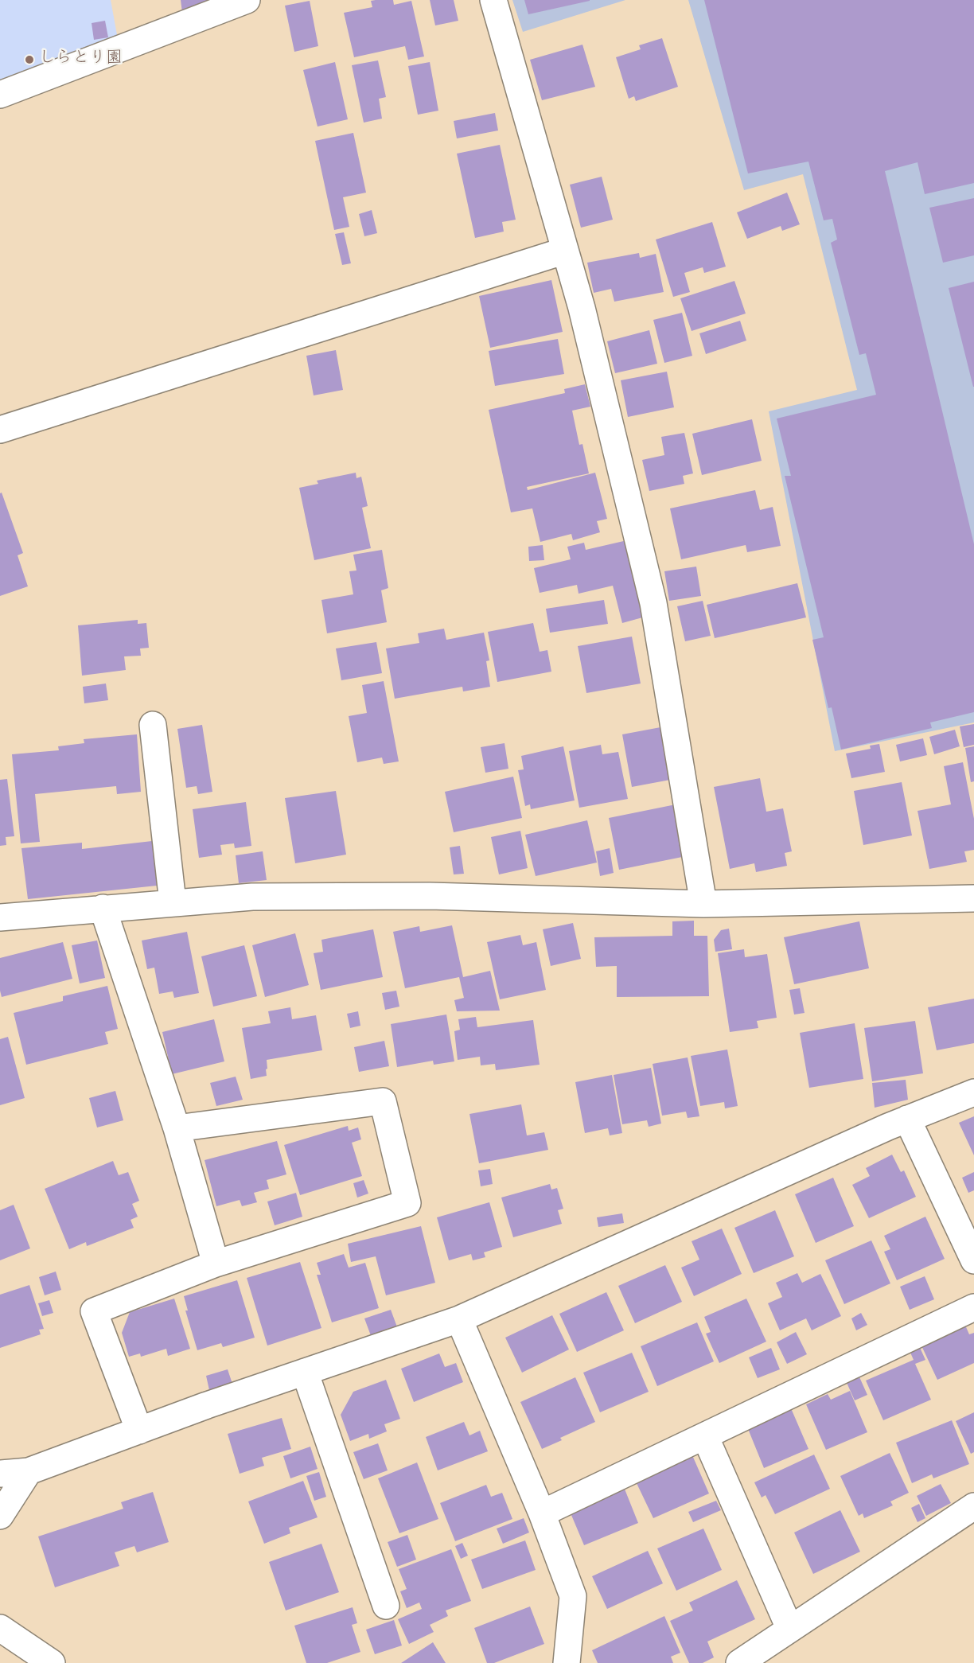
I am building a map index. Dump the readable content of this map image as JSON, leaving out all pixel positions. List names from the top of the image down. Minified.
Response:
{"places":["しらとり園"]}
